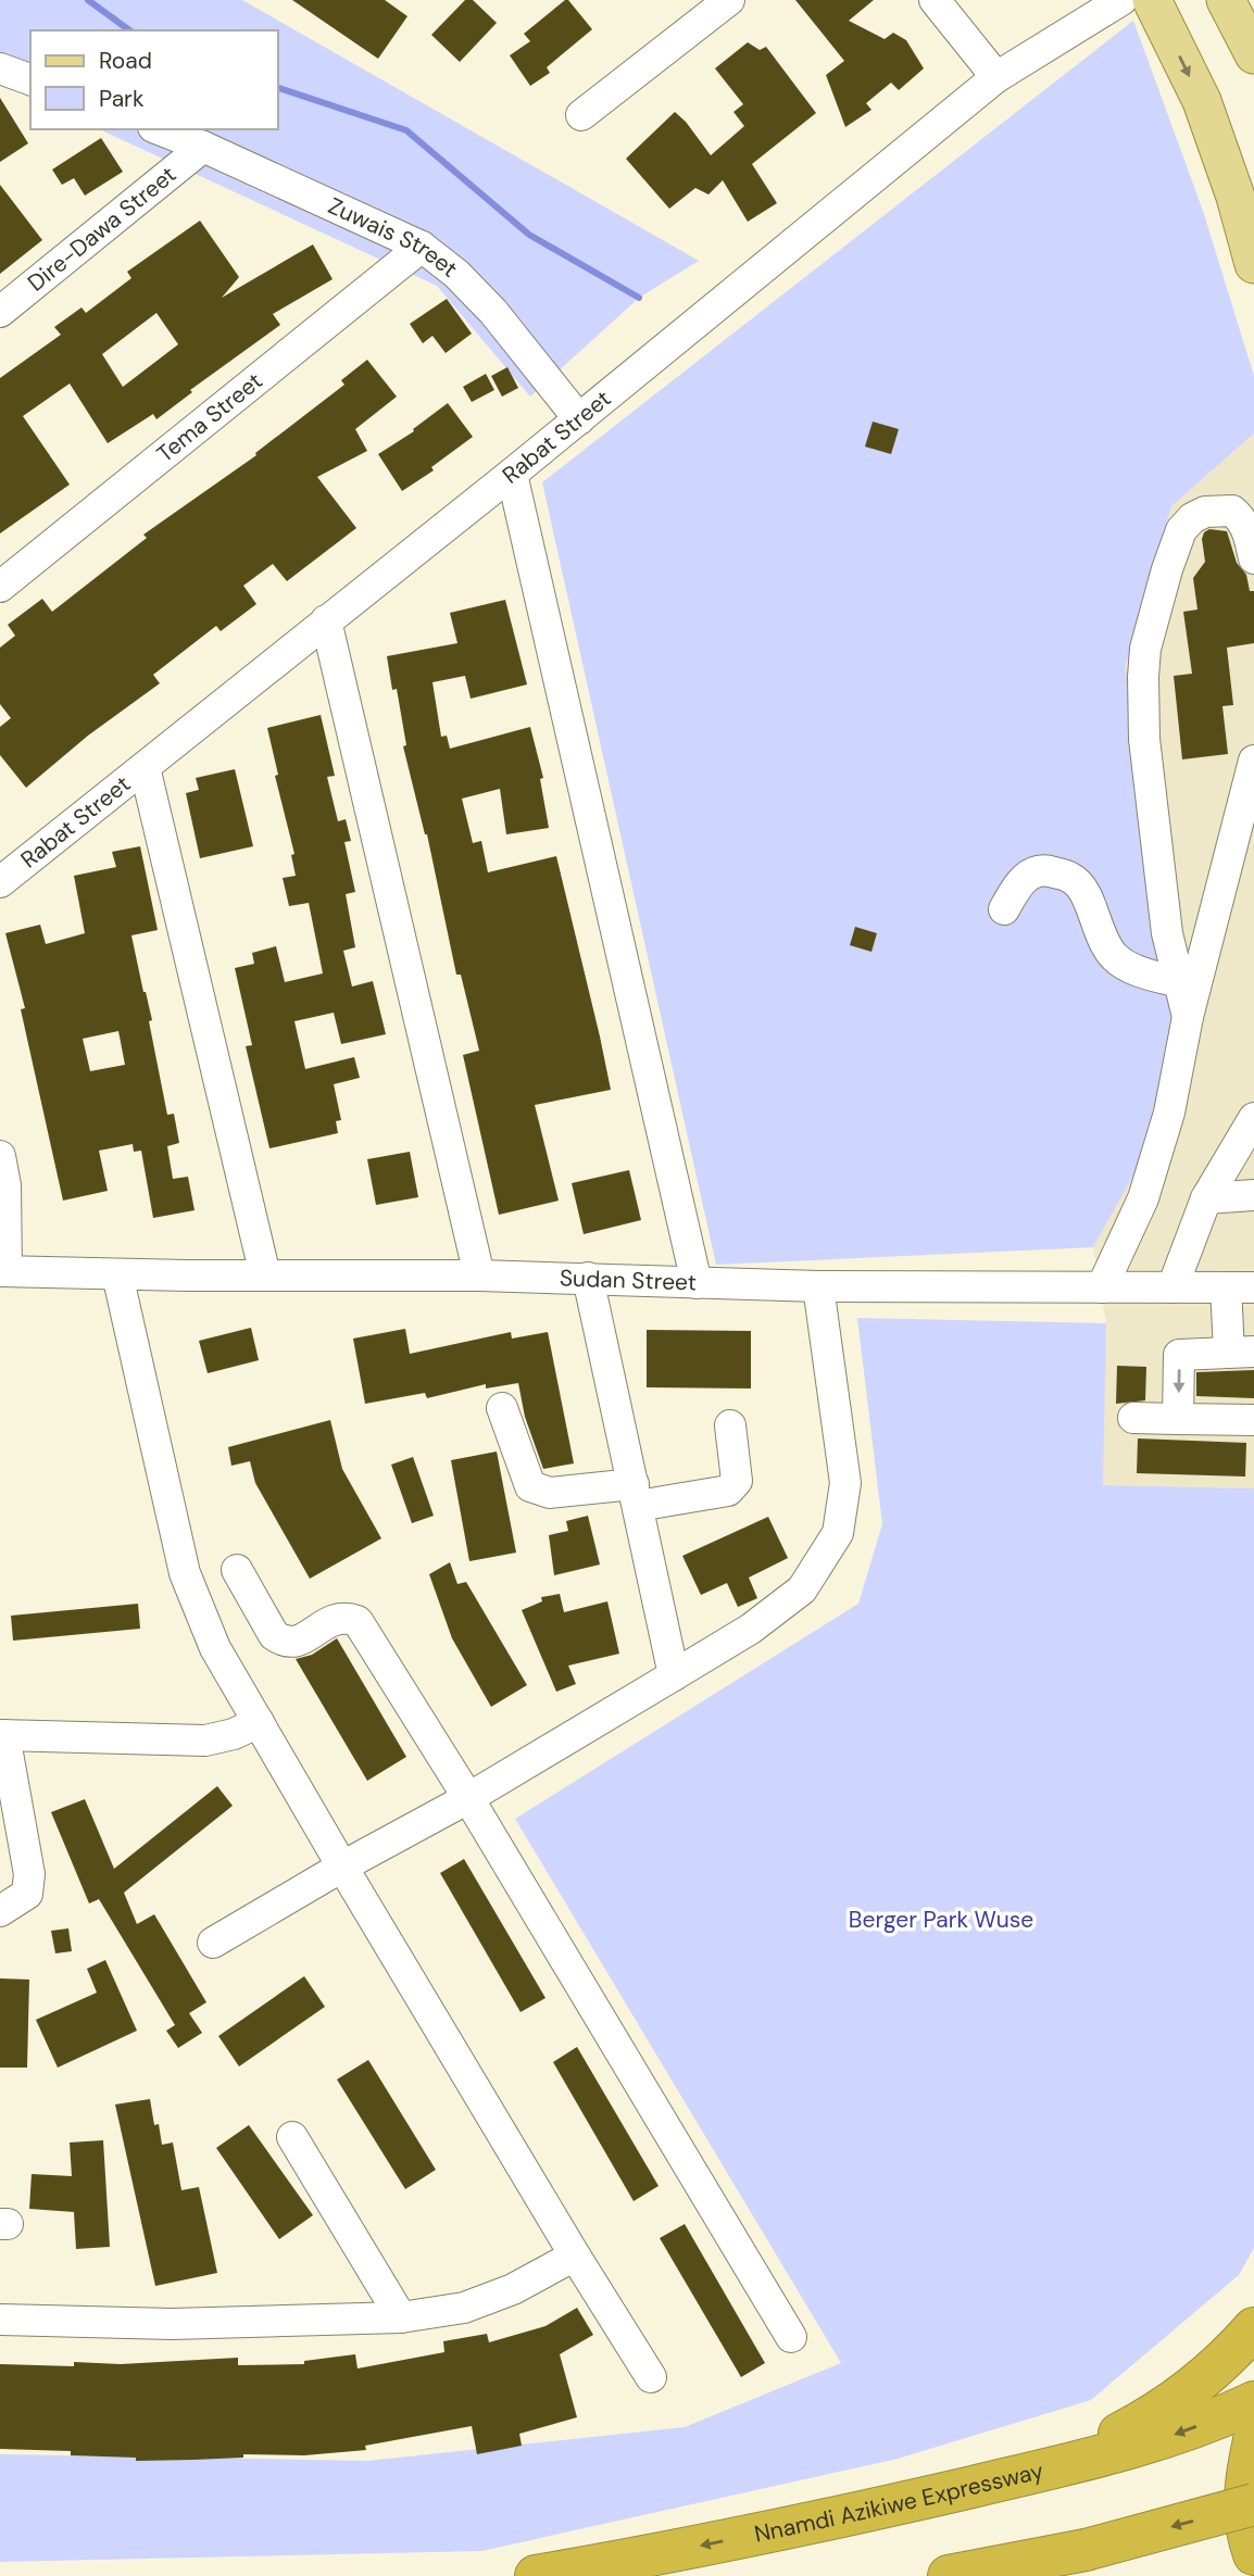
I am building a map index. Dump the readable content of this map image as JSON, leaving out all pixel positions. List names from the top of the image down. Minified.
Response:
{"streets":{"highway":["Nnamdi Azikiwe Expressway"],"street":["Dire-Dawa Street","Zuwais Street","Tema Street","Rabat Street","Sudan Street"]},"crossings":[["Dire-Dawa Street","Zuwais Street"],["Zuwais Street","Tema Street"],["Zuwais Street","Rabat Street"]],"parks":["Berger Park Wuse"],"legend":["Road","Park"]}
